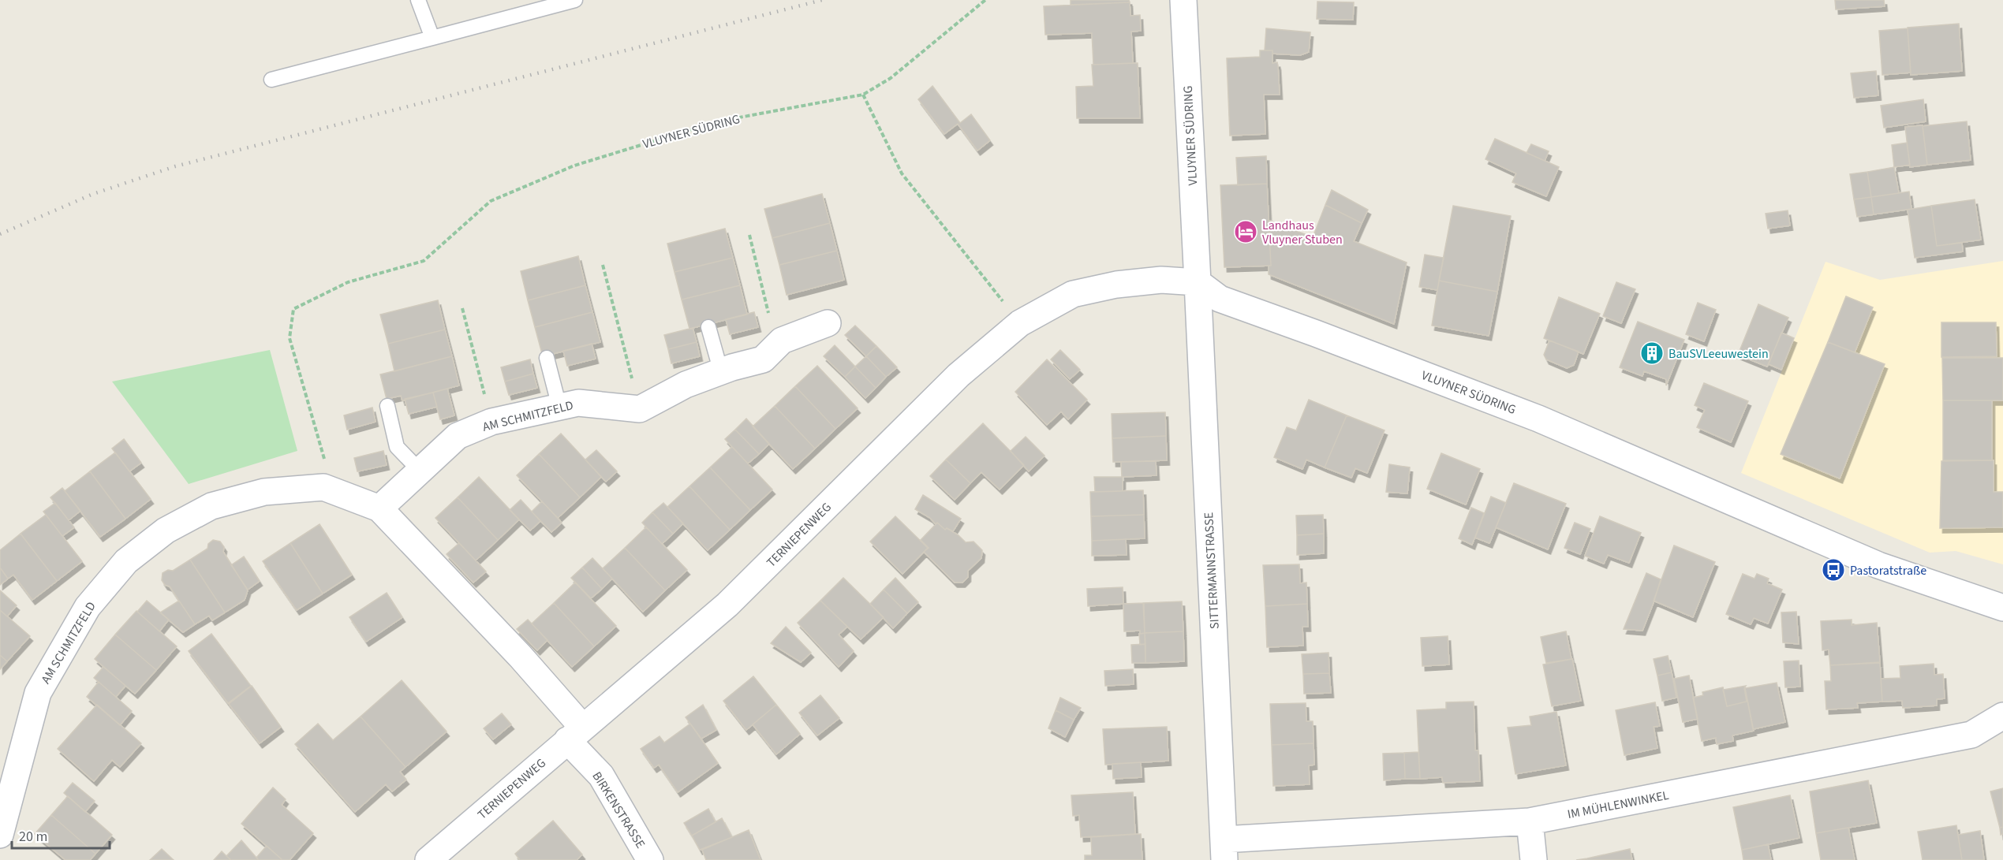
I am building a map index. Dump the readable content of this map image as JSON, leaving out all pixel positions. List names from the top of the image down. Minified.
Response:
{"streets":{"street":["VLUYNER SÜDRING","AM SCHMITZFELD","TERNIEPENWEG","SITTERMANNSTRASSE","IM MÜHLENWINKEL","BIRKENSTRASSE"]},"crossings":[["VLUYNER SÜDRING","AM SCHMITZFELD"],["VLUYNER SÜDRING","TERNIEPENWEG"],["VLUYNER SÜDRING","SITTERMANNSTRASSE"],["AM SCHMITZFELD","TERNIEPENWEG"],["AM SCHMITZFELD","BIRKENSTRASSE"],["TERNIEPENWEG","SITTERMANNSTRASSE"],["TERNIEPENWEG","BIRKENSTRASSE"],["SITTERMANNSTRASSE","IM MÜHLENWINKEL"]],"places":{"hotel":["Landhaus Vluyner Stuben"],"building":["BauSVLeeuwestein"],"bus stop":["Pastoratstraße"]},"scale_bar":"20 m"}
